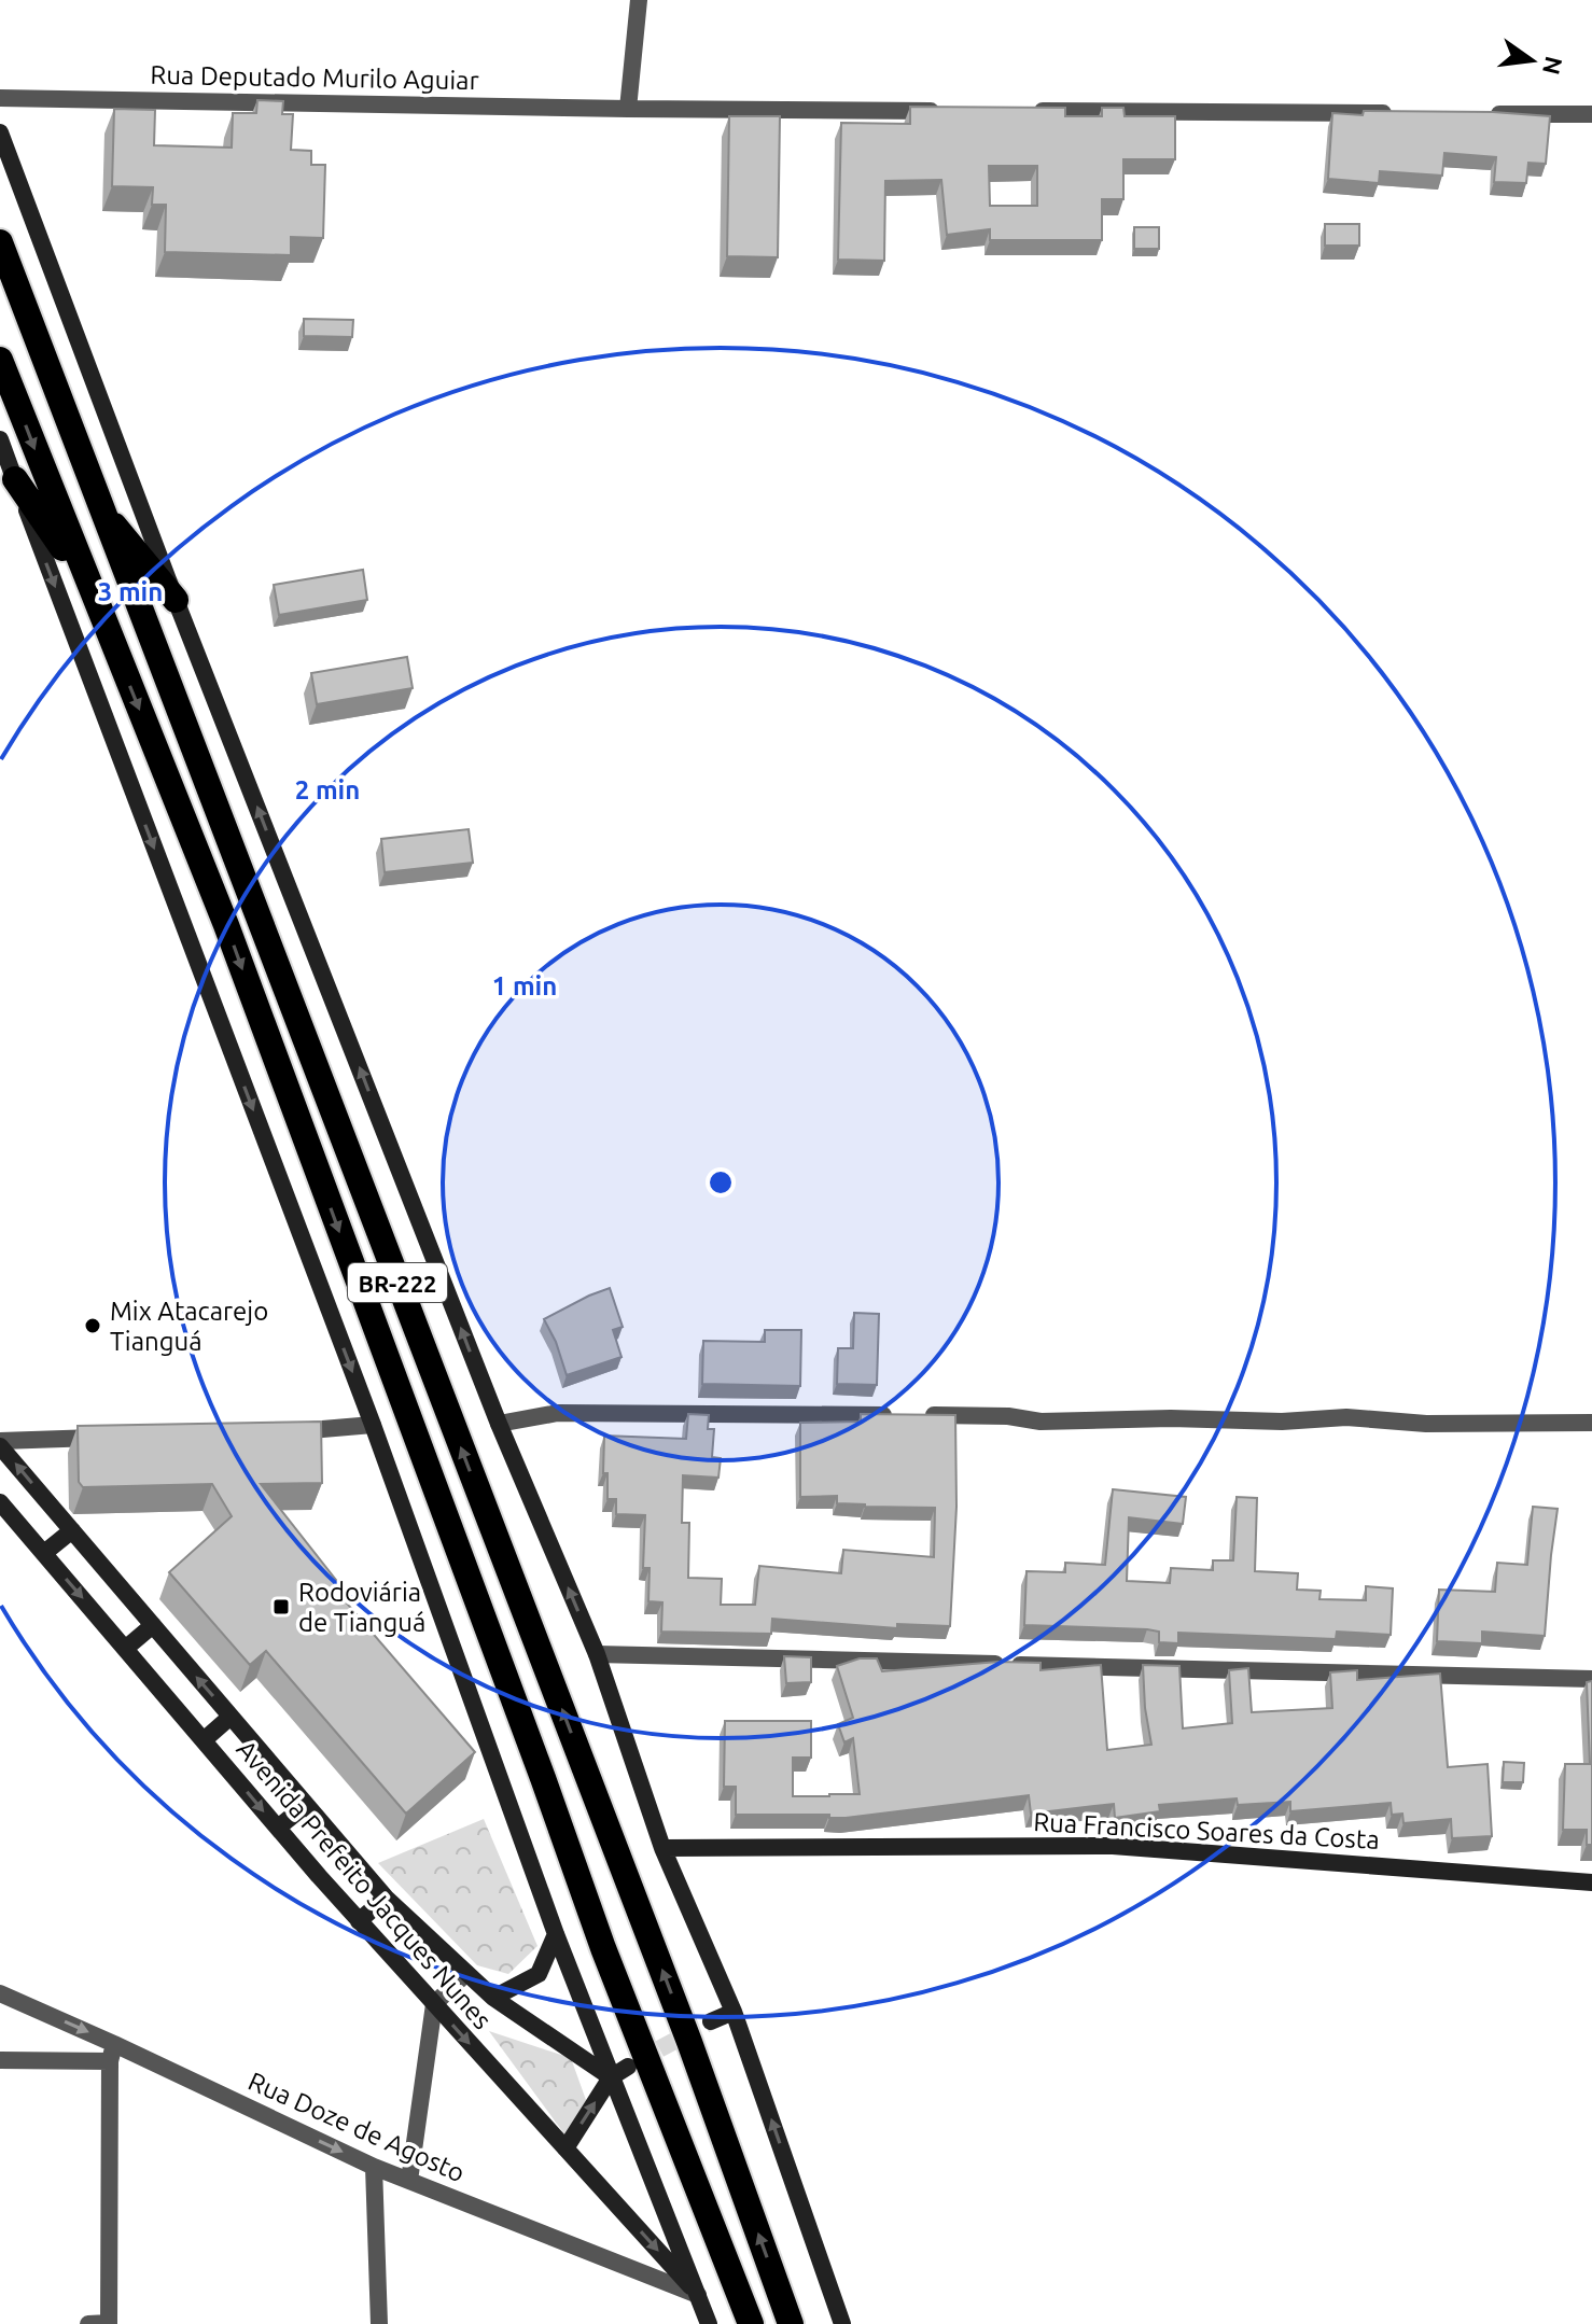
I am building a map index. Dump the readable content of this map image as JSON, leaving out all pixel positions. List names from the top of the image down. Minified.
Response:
{"streets":{"highway":["BR-222"],"main road":["Rua Francisco Soares da Costa","Avenida Prefeito Jacques Nunes"],"street":["Rua Deputado Murilo Aguiar","Rua Doze de Agosto"]},"crossings":[["BR-222","Avenida Prefeito Jacques Nunes"],["BR-222","Rua Doze de Agosto"],["Avenida Prefeito Jacques Nunes","Rua Doze de Agosto"]],"one_way":["Rua Doze de Agosto"],"places":{"other":["Mix Atacarejo Tianguá"],"transit":["Rodoviária de Tianguá"]},"north":"right","rings":["3 min","2 min","1 min"]}
